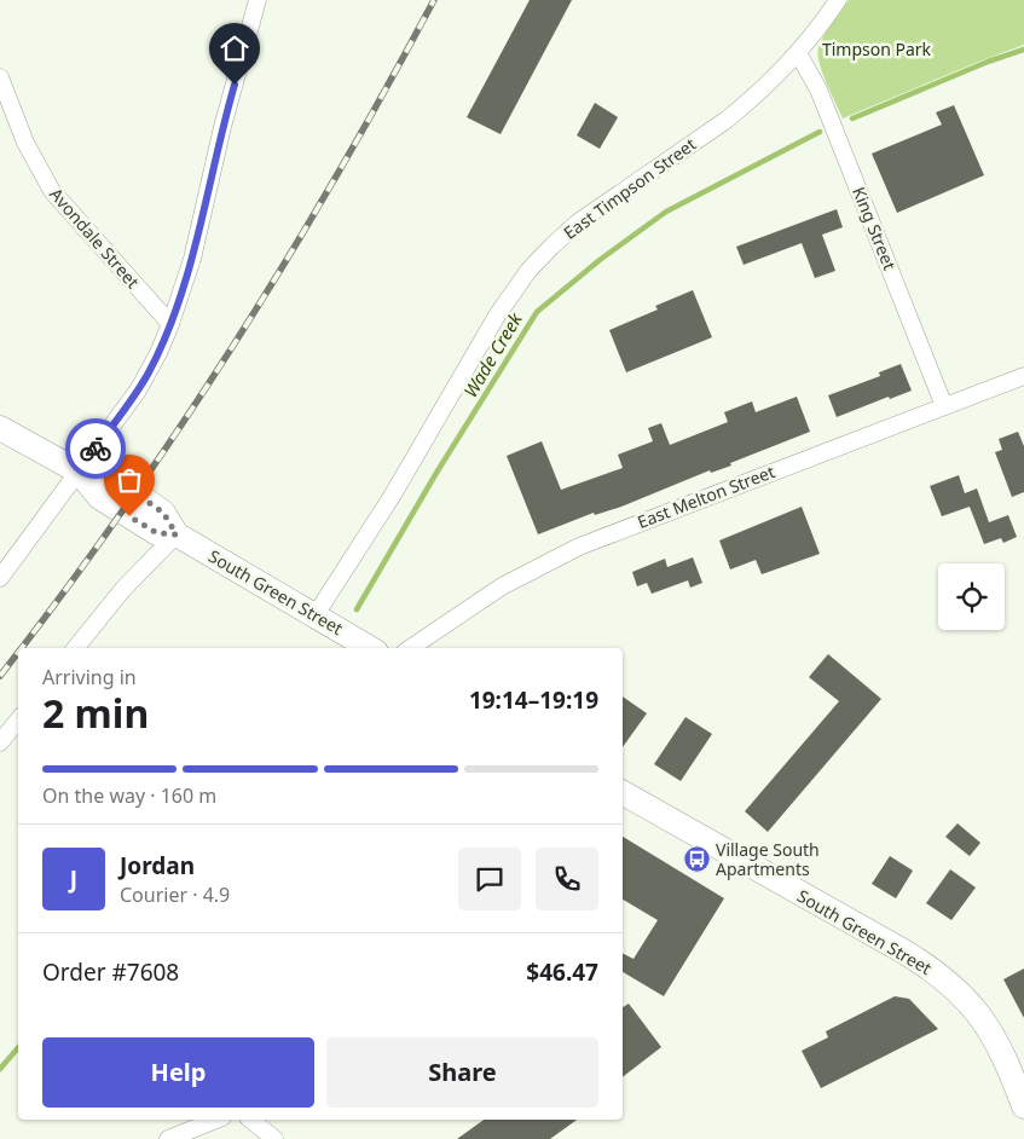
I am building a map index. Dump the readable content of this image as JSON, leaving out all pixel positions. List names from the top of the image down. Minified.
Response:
{"streets":{"street":["East Timpson Street","King Street","Avondale Street","East Melton Street","South Green Street"]},"crossings":[["East Timpson Street","King Street"],["East Timpson Street","South Green Street"],["King Street","East Melton Street"]],"water":["Wade Creek"],"parks":["Timpson Park"],"places":{"bus stop":["Village South Apartments"]},"page":{"heading":["2 min","Arriving in","19:14–19:19"],"panel":["Jordan","Courier · 4.9","Order #7608","$46.47"],"bar":"On the way · 160 m","round":"J","buttons":["Help","Share"]}}
